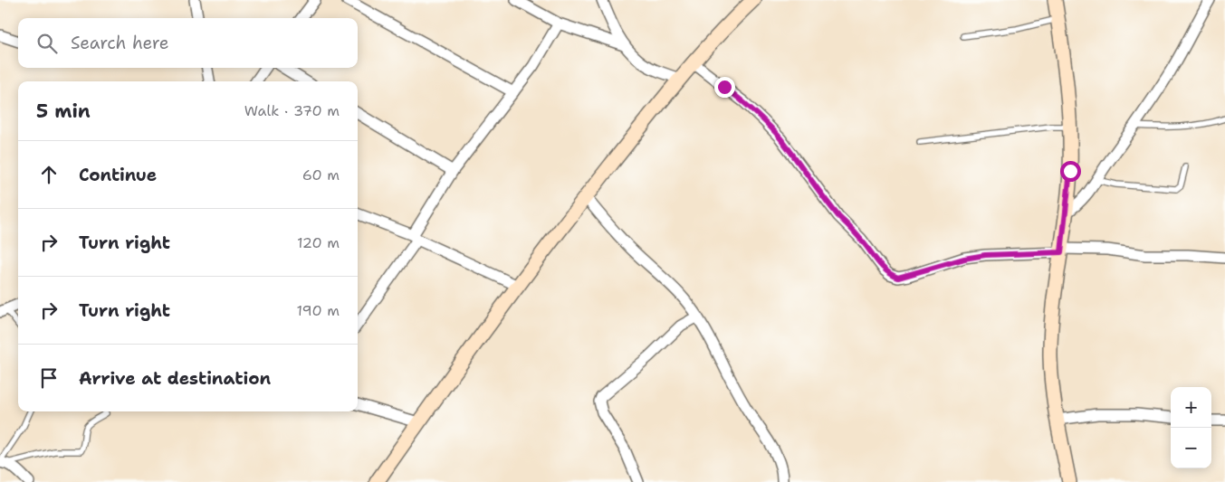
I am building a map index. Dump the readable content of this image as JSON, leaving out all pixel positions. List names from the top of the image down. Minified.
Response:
{"page":{"search":"Search here","heading":["5 min","Walk · 370 m"],"list":[["Continue","60 m"],["Turn right","120 m"],["Turn right","190 m"],"Arrive at destination"],"map_buttons":["+","−"]}}
